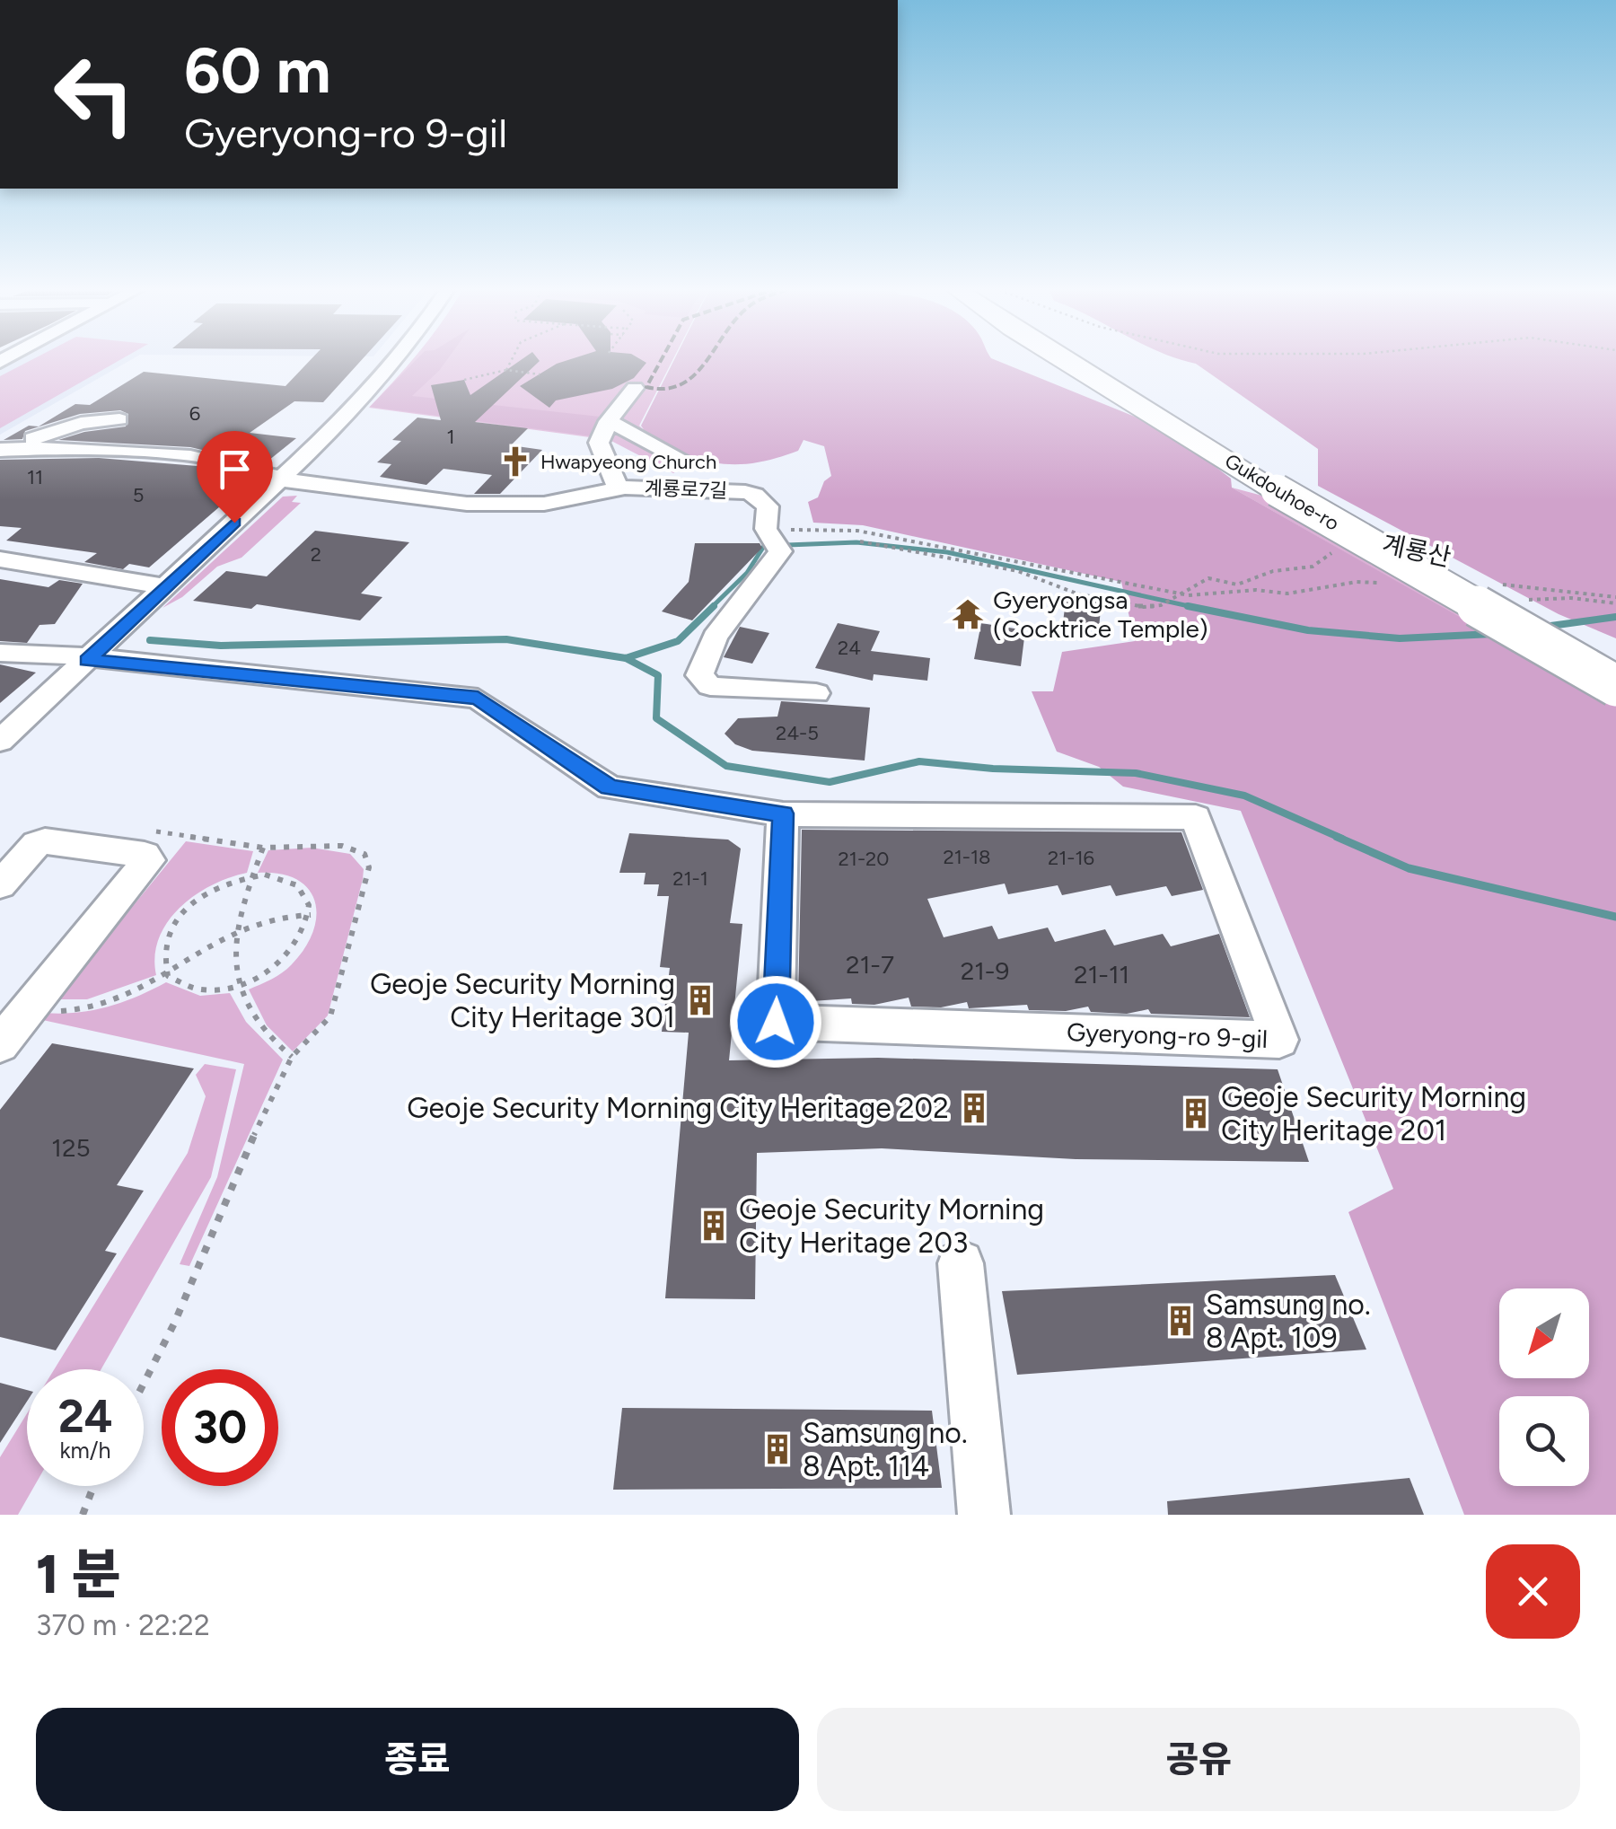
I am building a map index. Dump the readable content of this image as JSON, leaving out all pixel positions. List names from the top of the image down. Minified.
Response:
{"streets":{"highway":["Gukdouhoe-ro"],"street":["계룡로7길","Gyeryong-ro 9-gil"]},"places":{"church":["Hwapyeong Church"],"temple":["Gyeryongsa (Cocktrice Temple)"],"building":["Geoje Security Morning City Heritage 301","Geoje Security Morning City Heritage 202","Geoje Security Morning City Heritage 201","Geoje Security Morning City Heritage 203","Samsung no. 8 Apt. 109","Samsung no. 8 Apt. 114"]},"house_numbers":["6","1","11","5","2","24","24-5","21-18","21-16","21-20","21-1","21-7","21-9","21-11","125"],"north":"bottom left","page":{"turn":["60 m","Gyeryong-ro 9-gil"],"speed":"24 km/h","limit":"30","heading":["1 분","370 m · 22:22"],"buttons":["종료","공유"]}}
